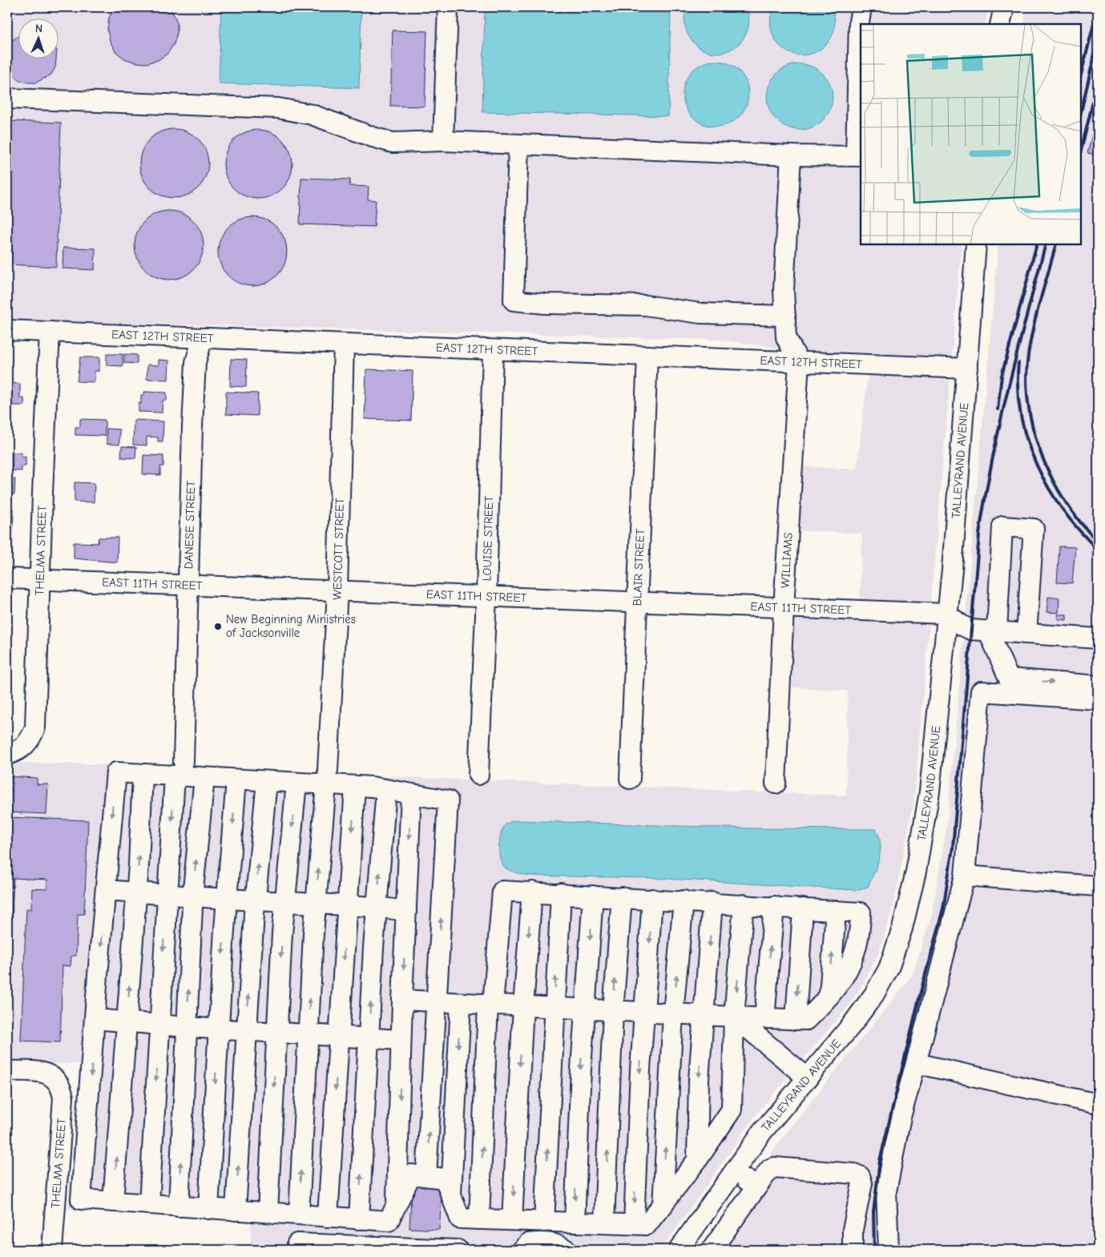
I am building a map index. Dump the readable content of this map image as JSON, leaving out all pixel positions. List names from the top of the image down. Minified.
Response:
{"streets":{"street":["EAST 12TH STREET","TALLEYRAND AVENUE","DANESE STREET","LOUISE STREET","WESTCOTT STREET","THELMA STREET","WILLIAMS","BLAIR STREET","EAST 11TH STREET"]},"crossings":[["EAST 12TH STREET","TALLEYRAND AVENUE"],["EAST 12TH STREET","DANESE STREET"],["EAST 12TH STREET","LOUISE STREET"],["EAST 12TH STREET","WESTCOTT STREET"],["EAST 12TH STREET","THELMA STREET"],["EAST 12TH STREET","WILLIAMS"],["EAST 12TH STREET","BLAIR STREET"],["TALLEYRAND AVENUE","EAST 11TH STREET"],["DANESE STREET","EAST 11TH STREET"],["LOUISE STREET","EAST 11TH STREET"],["WESTCOTT STREET","EAST 11TH STREET"],["THELMA STREET","EAST 11TH STREET"],["WILLIAMS","EAST 11TH STREET"],["BLAIR STREET","EAST 11TH STREET"]],"places":["New Beginning Ministries of Jacksonville"],"north":"top"}
